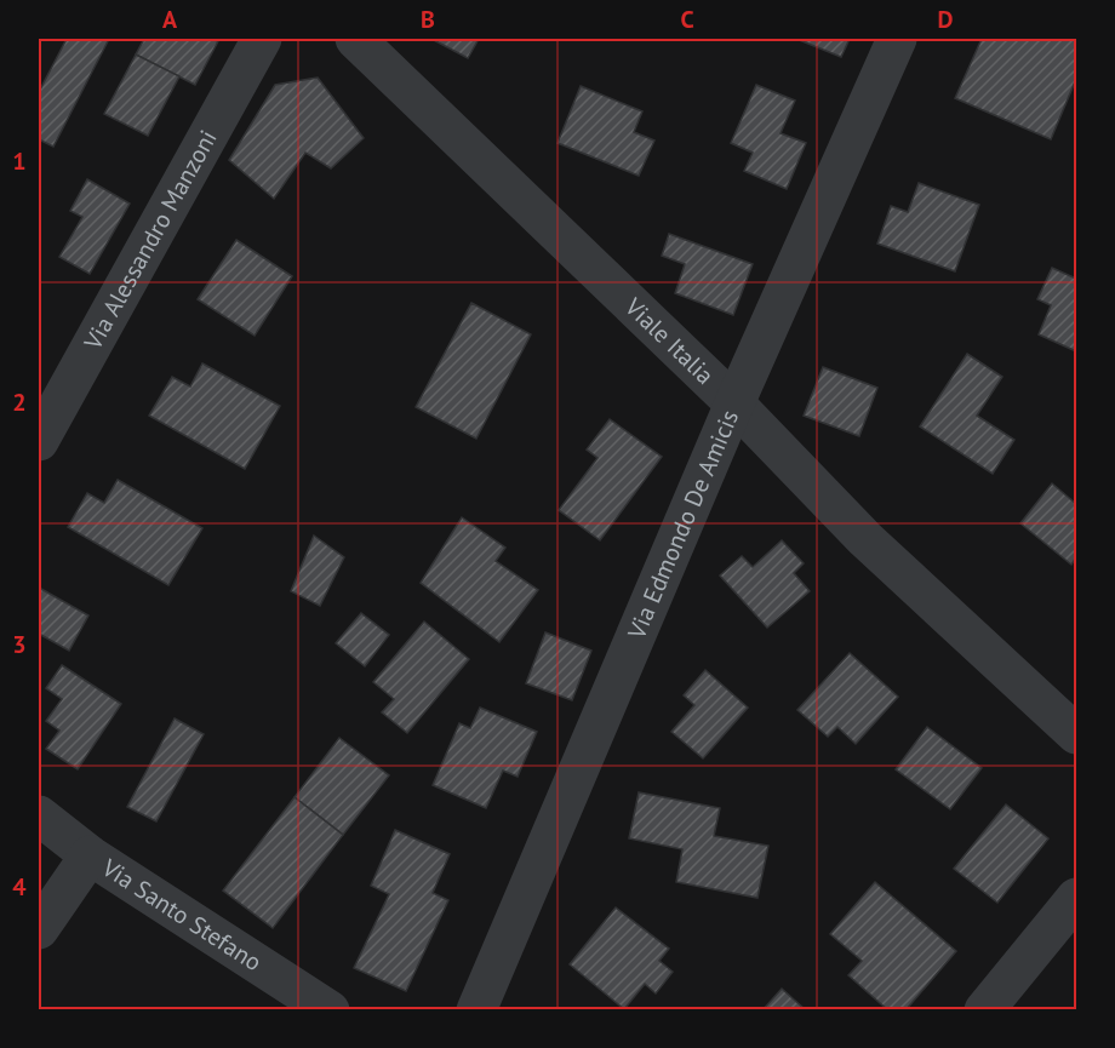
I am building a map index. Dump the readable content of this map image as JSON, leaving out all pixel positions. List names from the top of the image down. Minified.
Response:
{"streets":{"street":["Via Alessandro Manzoni","Viale Italia","Via Edmondo De Amicis","Via Santo Stefano"]},"crossings":[["Viale Italia","Via Edmondo De Amicis"]],"grid":{"columns":["A","B","C","D"],"rows":["1","2","3","4"]}}
